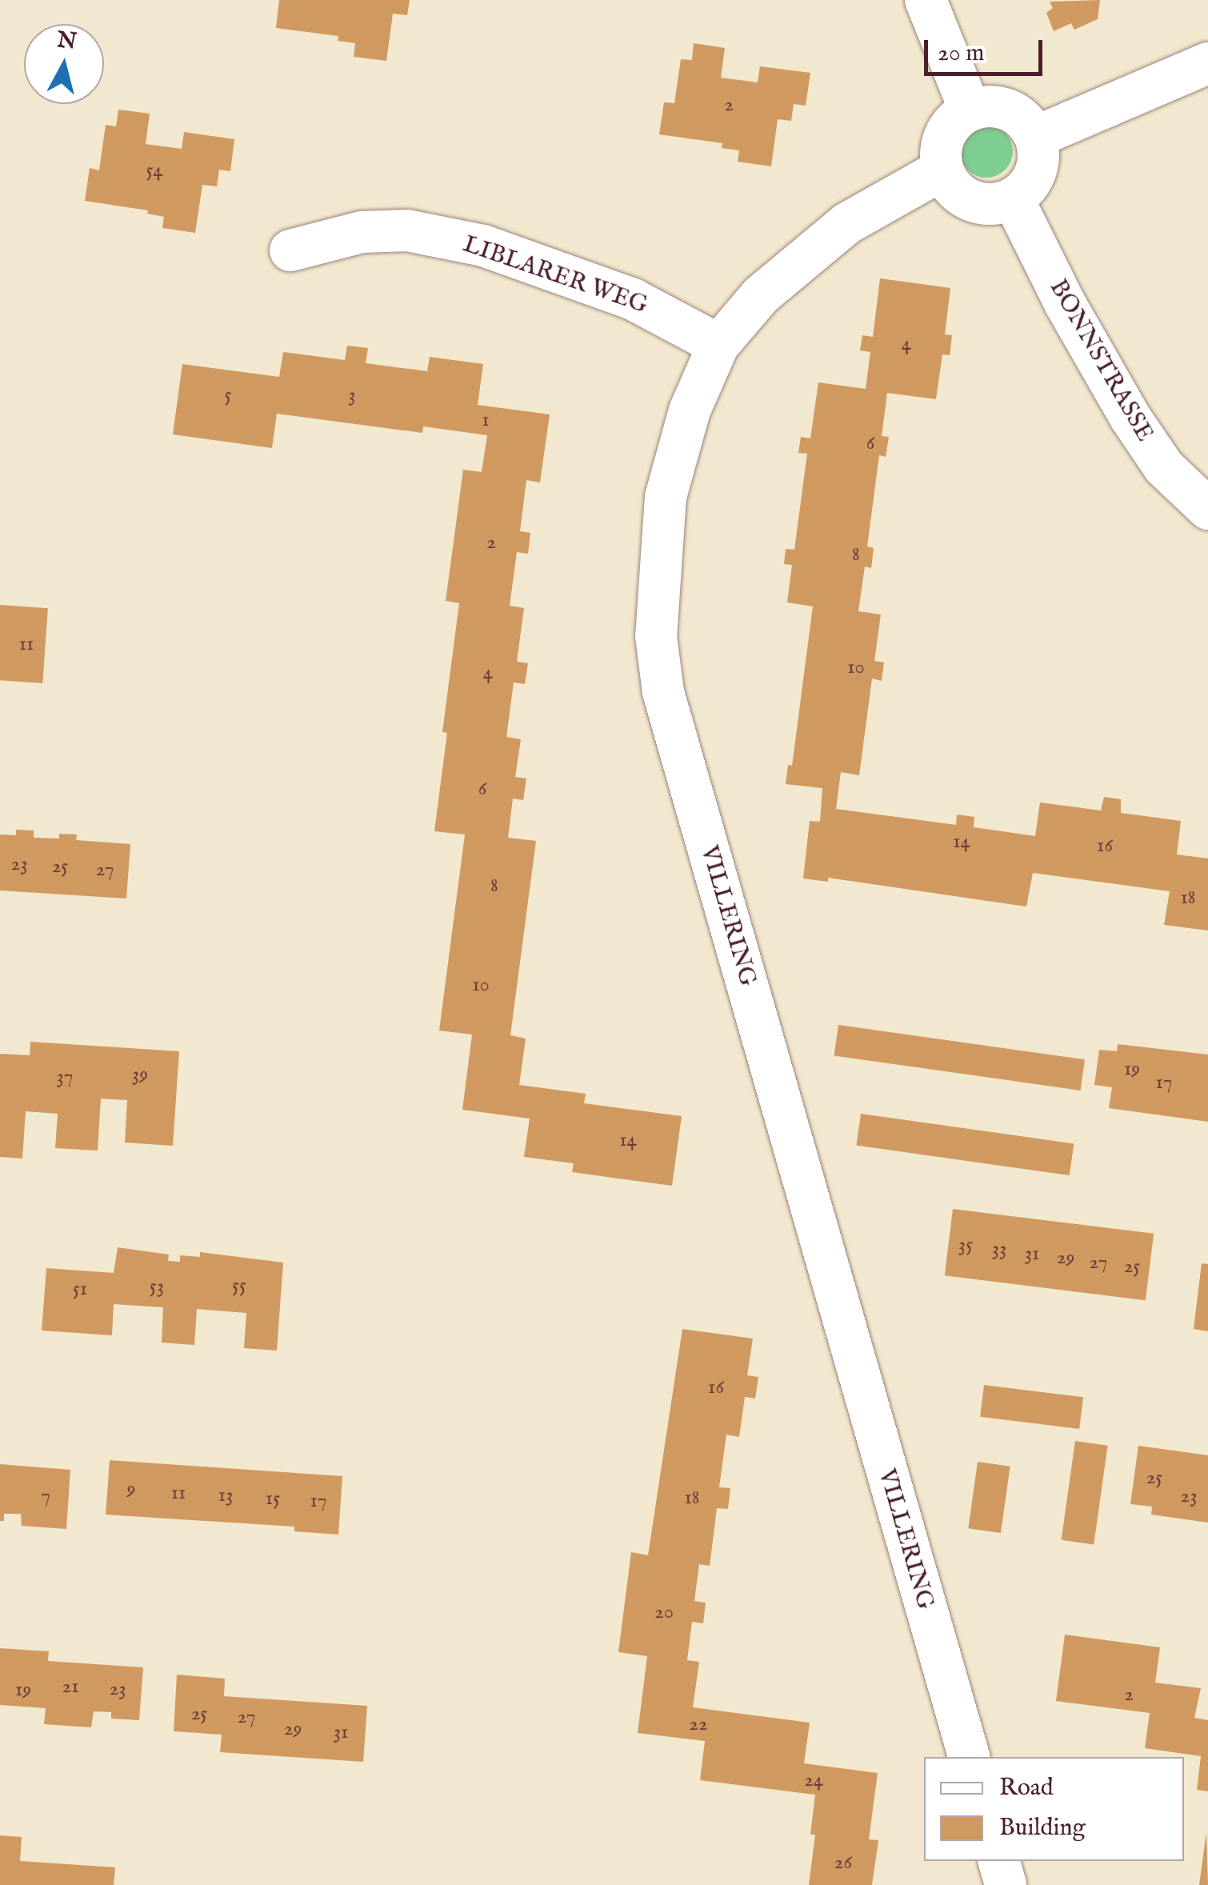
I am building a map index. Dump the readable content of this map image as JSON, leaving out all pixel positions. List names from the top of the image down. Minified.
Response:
{"streets":{"street":["LIBLARER WEG","BONNSTRASSE","VILLERING"]},"crossings":[["LIBLARER WEG","VILLERING"],["BONNSTRASSE","VILLERING"]],"house_numbers":["2","54","4","5","3","1","6","2","8","11","10","4","6","14","16","23","25","27","8","18","10","19","39","37","17","14","35","33","31","29","27","25","55","53","51","16","25","9","11","13","7","23","18","15","17","20","21","23","19","2","25","27","22","29","31","24","26"],"legend":["Road","Building"],"scale_bar":"20 m","north":"top"}
